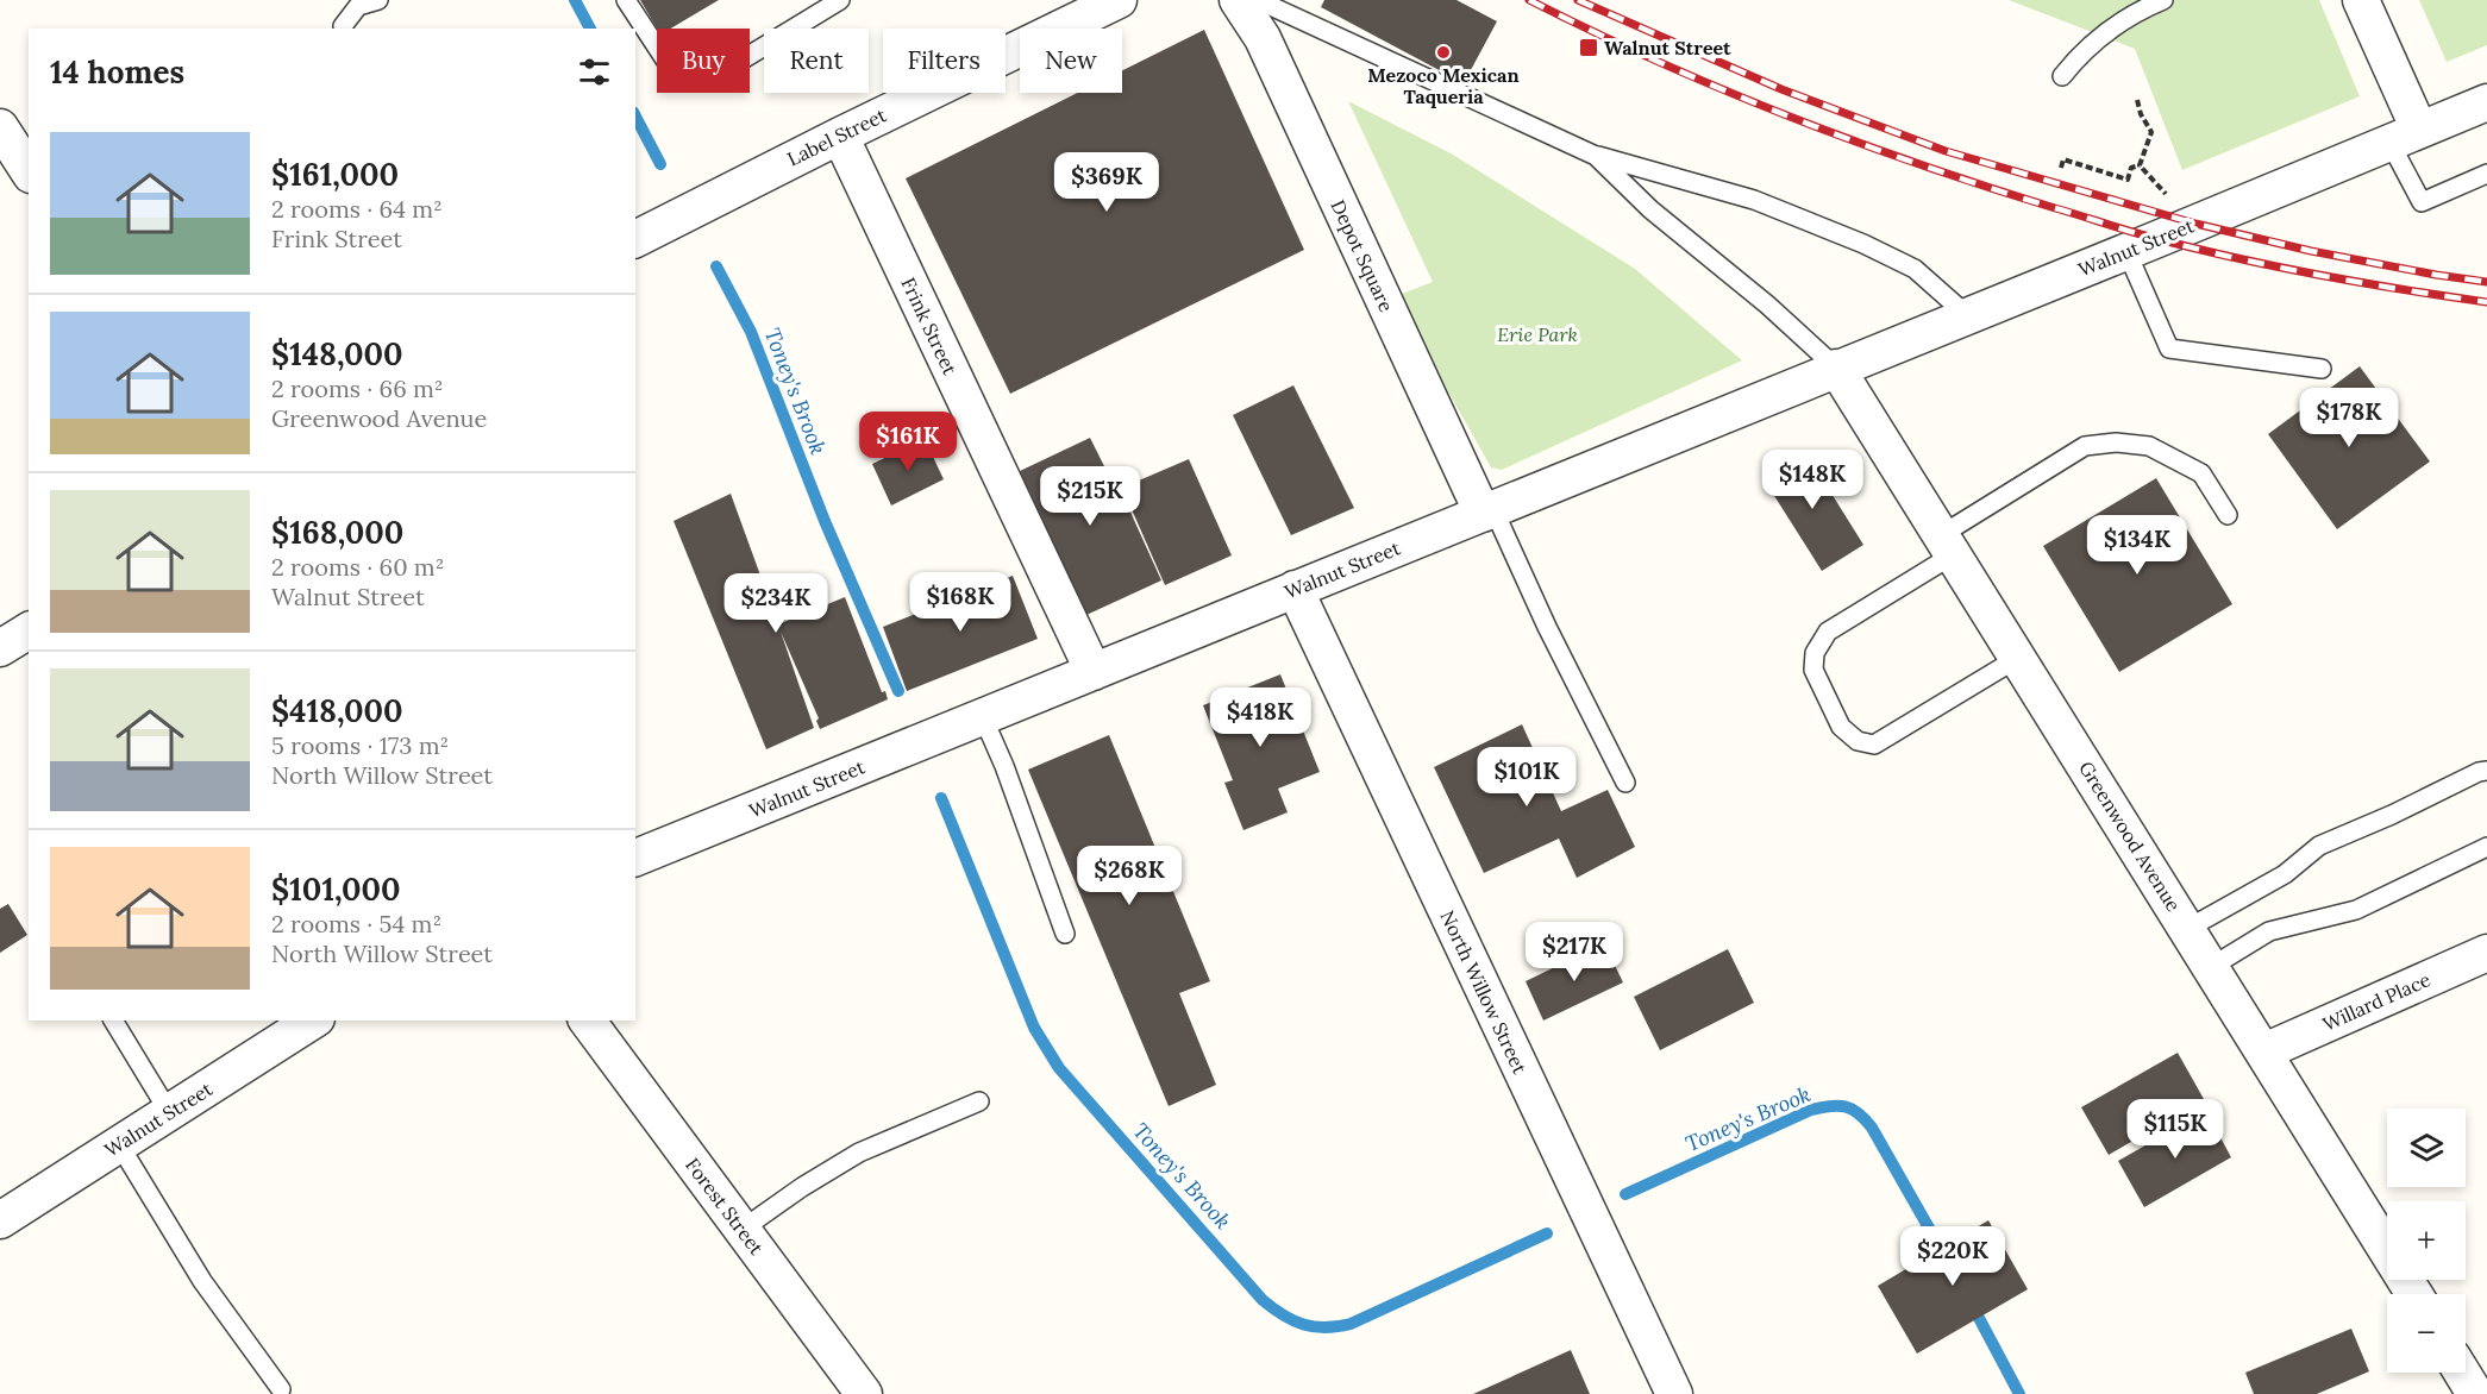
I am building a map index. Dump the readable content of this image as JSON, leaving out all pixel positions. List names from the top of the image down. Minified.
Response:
{"streets":{"street":["Label Street","Walnut Street","Depot Square","Frink Street","Greenwood Avenue","North Willow Street","Willard Place","Forest Street"]},"crossings":[["Label Street","Frink Street"],["Walnut Street","Depot Square"],["Walnut Street","Frink Street"],["Walnut Street","Greenwood Avenue"],["Walnut Street","North Willow Street"],["Greenwood Avenue","Willard Place"]],"water":["Toney's Brook"],"parks":["Erie Park"],"places":{"transit":["Walnut Street"],"other":["Mezoco Mexican Taqueria"]},"page":{"chip":["Buy","Rent","Filters","New"],"heading":"14 homes","list":[{"name":"$161,000","note":"2 rooms · 64 m² · Frink Street"},{"name":"$148,000","note":"2 rooms · 66 m² · Greenwood Avenue"},{"name":"$168,000","note":"2 rooms · 60 m² · Walnut Street"},{"name":"$418,000","note":"5 rooms · 173 m² · North Willow Street"},{"name":"$101,000","note":"2 rooms · 54 m² · North Willow Street"}],"price":["$369K","$178K","$161K","$148K","$215K","$134K","$168K","$234K","$418K","$101K","$268K","$217K","$115K","$220K"],"map_buttons":["+","−"]}}
